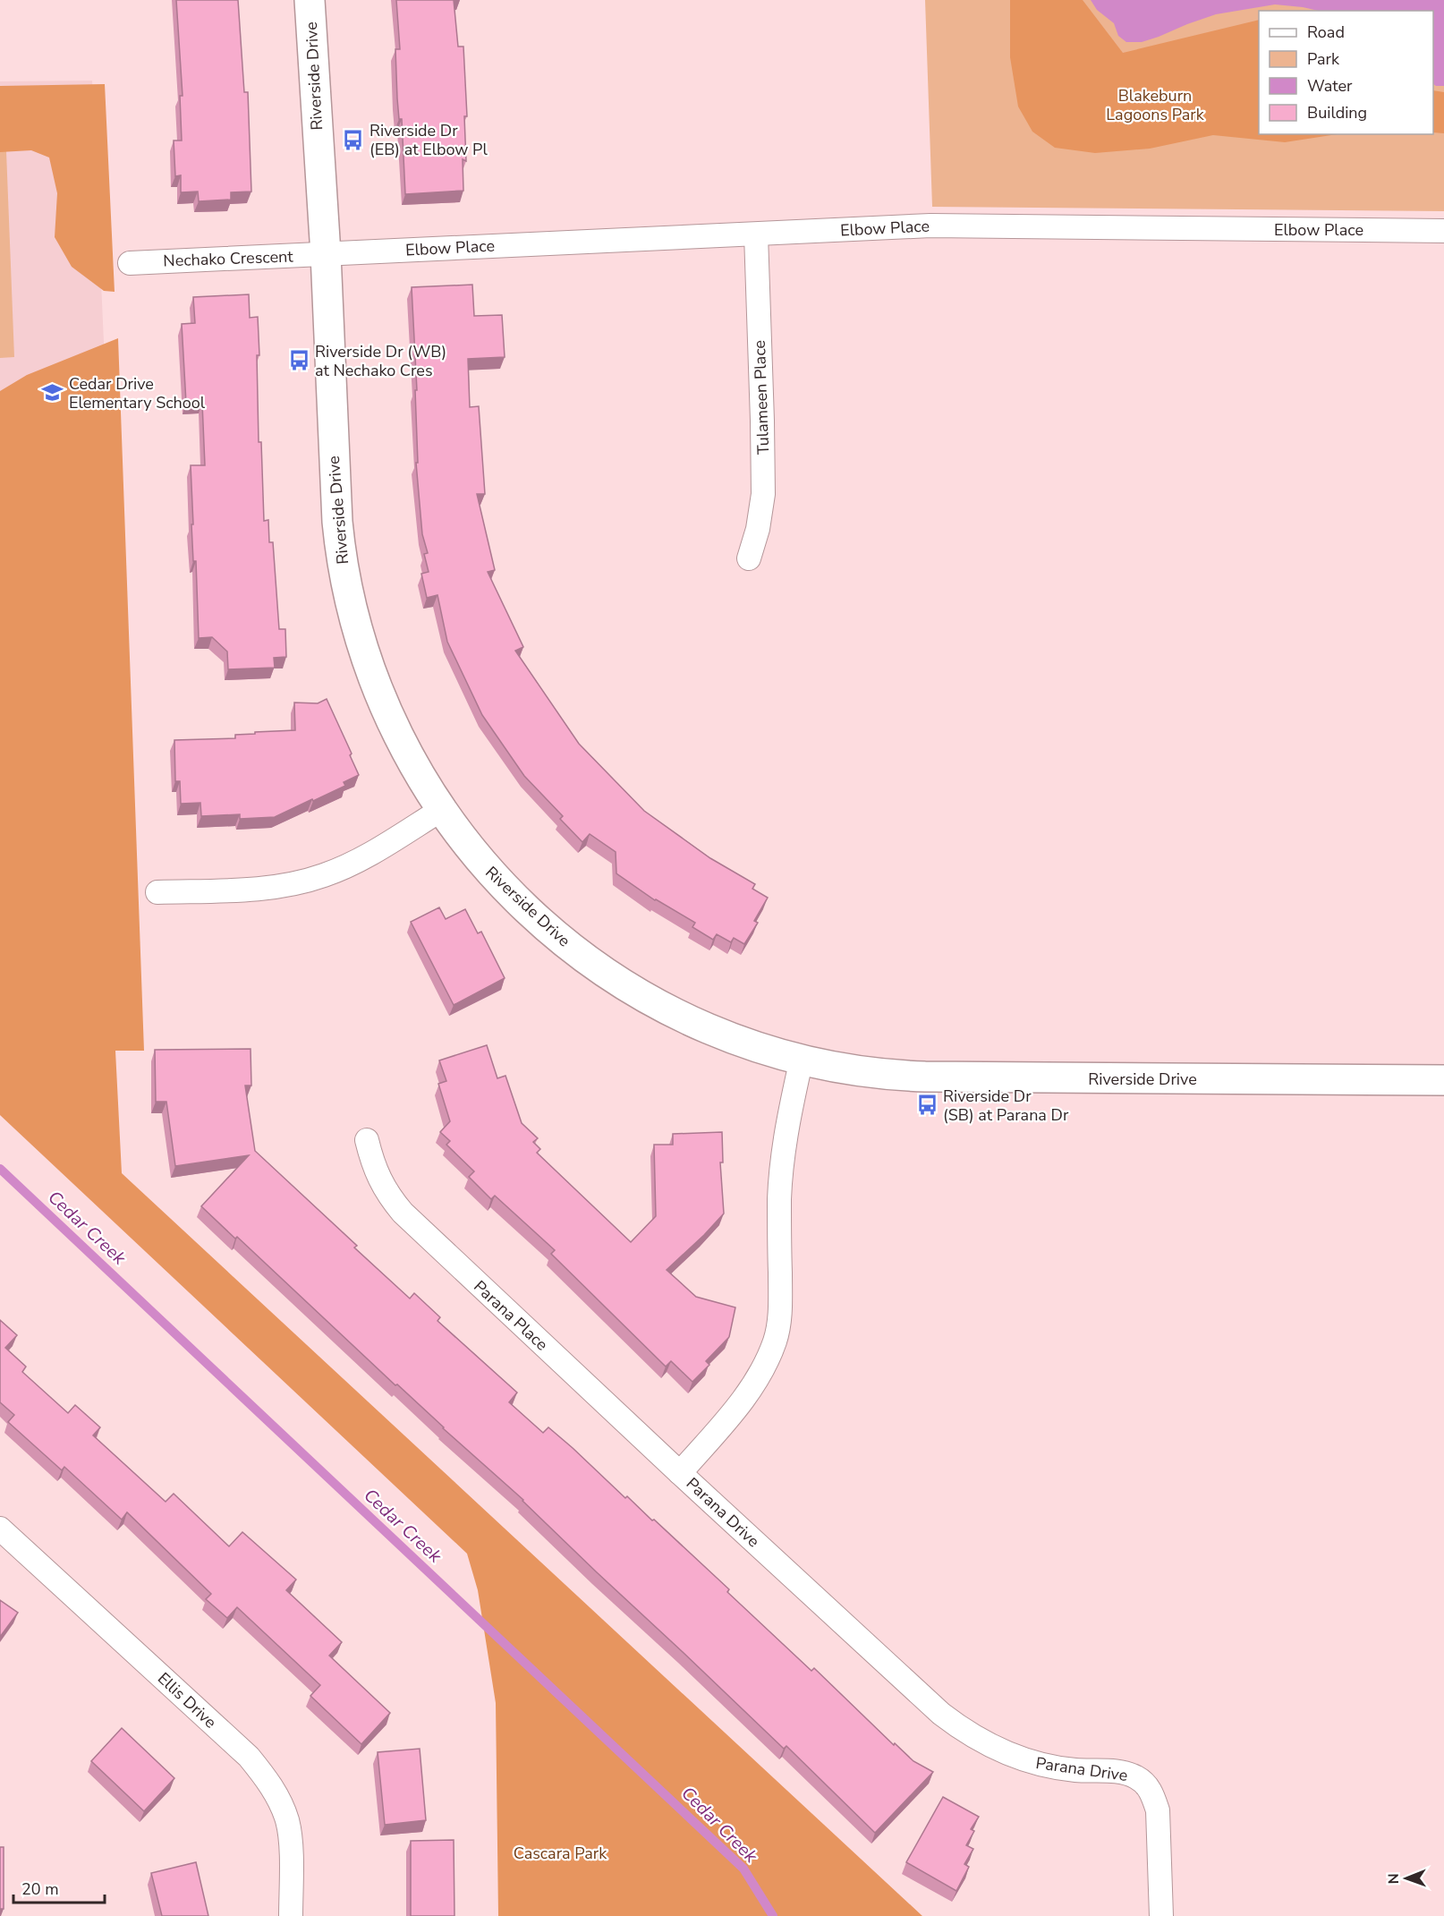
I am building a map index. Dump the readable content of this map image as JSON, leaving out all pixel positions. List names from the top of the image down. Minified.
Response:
{"streets":{"street":["Riverside Drive","Elbow Place","Nechako Crescent","Tulameen Place","Parana Place","Parana Drive","Ellis Drive"]},"crossings":[["Riverside Drive","Elbow Place"],["Riverside Drive","Nechako Crescent"],["Riverside Drive","Parana Drive"],["Elbow Place","Nechako Crescent"],["Elbow Place","Tulameen Place"],["Parana Place","Parana Drive"]],"water":["Cedar Creek"],"parks":["Blakeburn Lagoons Park","Cascara Park"],"places":{"bus stop":["Riverside Dr (EB) at Elbow Pl","Riverside Dr (WB) at Nechako Cres","Riverside Dr (SB) at Parana Dr"],"school or university":["Cedar Drive Elementary School"]},"legend":["Road","Park","Water","Building"],"scale_bar":"20 m","north":"left"}
